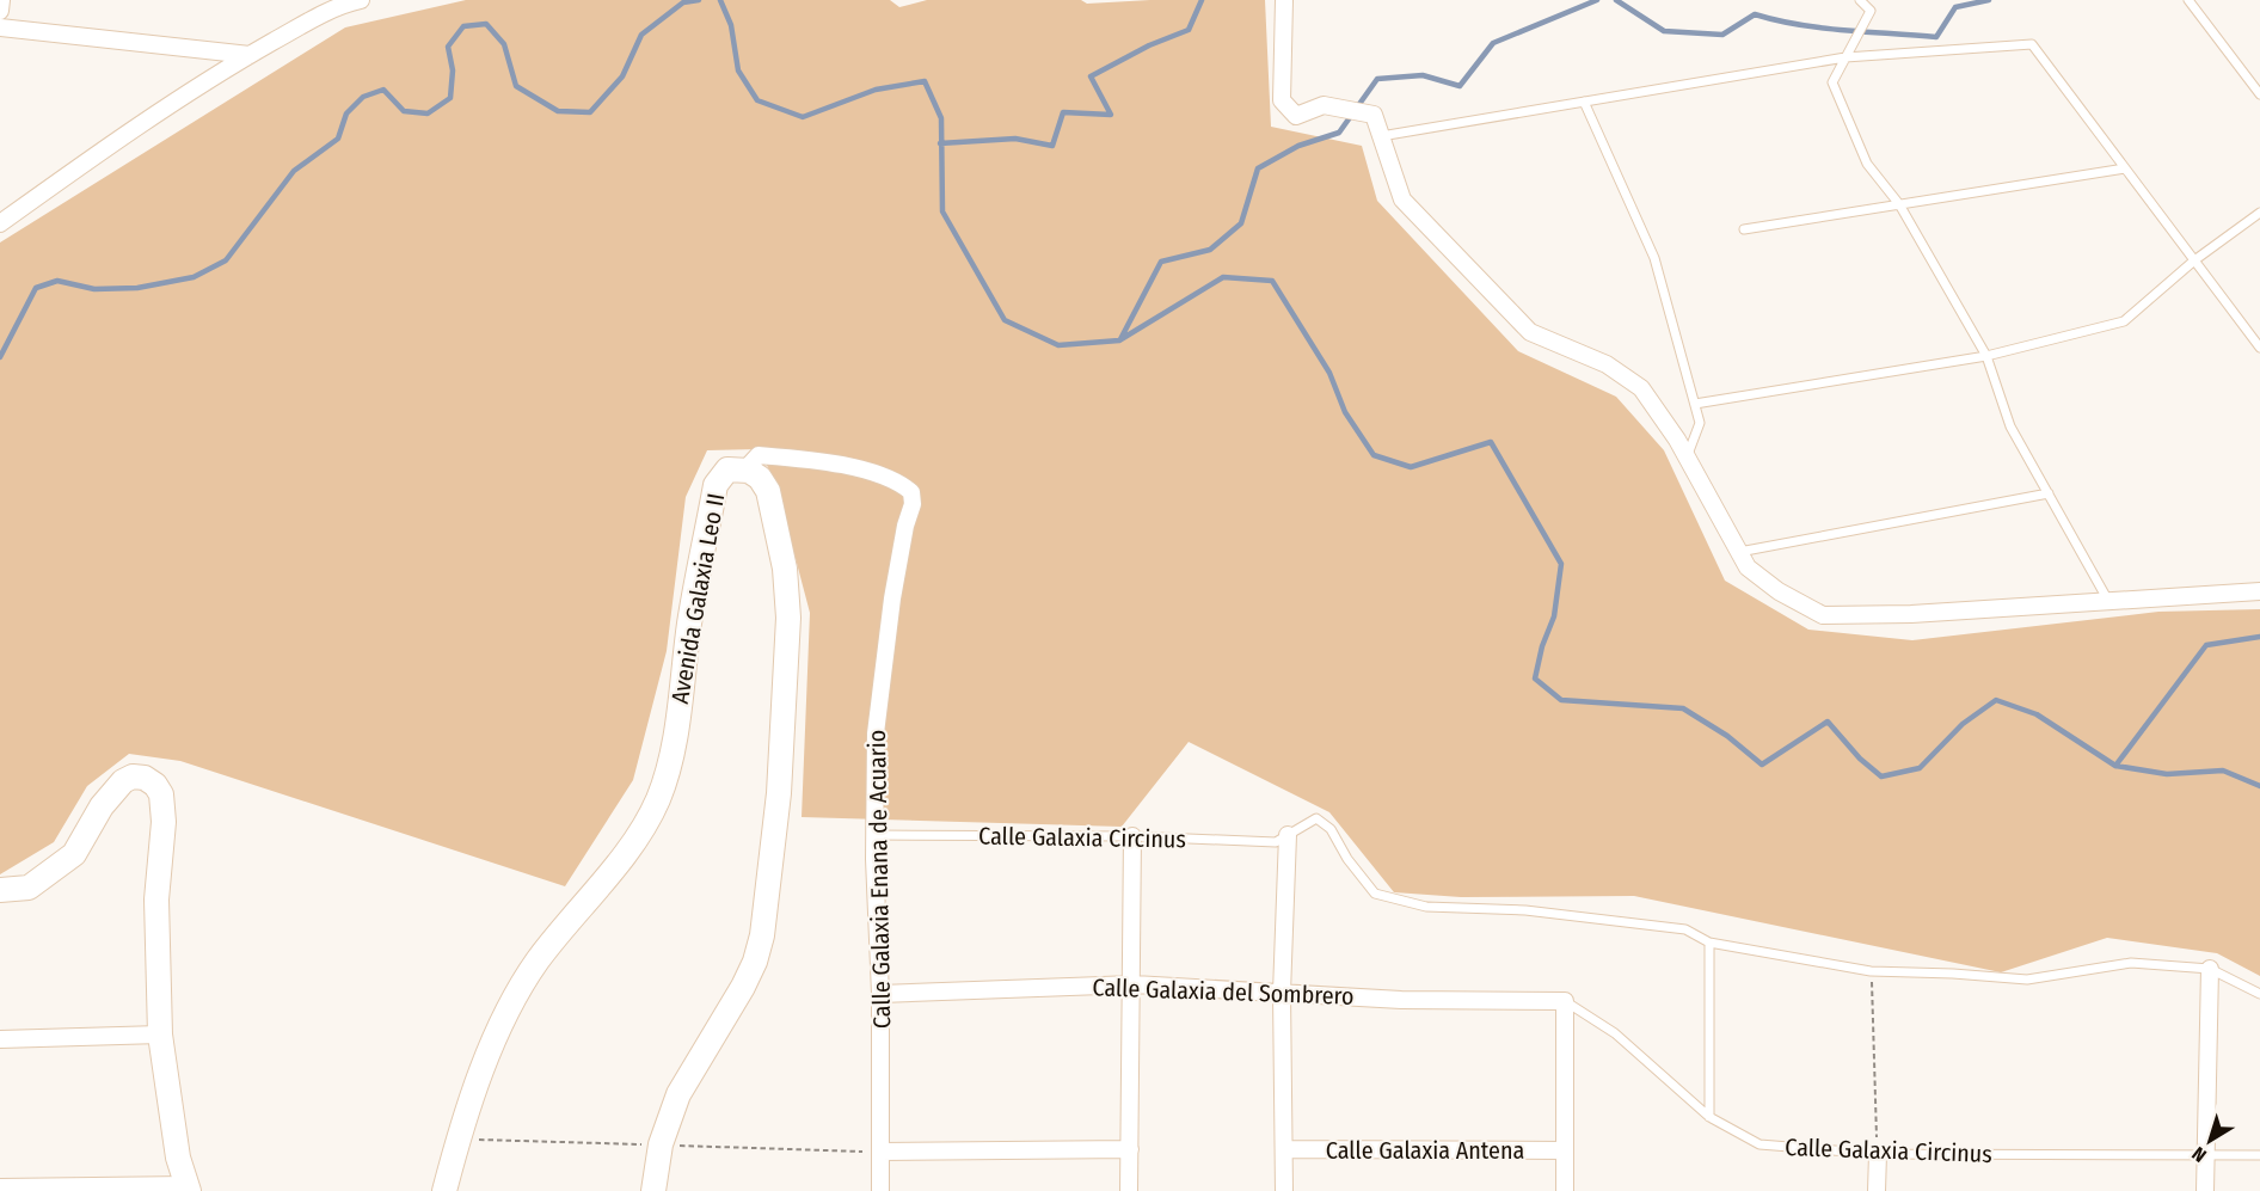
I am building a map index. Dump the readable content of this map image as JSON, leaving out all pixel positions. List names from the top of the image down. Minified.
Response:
{"streets":{"street":["Avenida Galaxia Leo II","Calle Galaxia Enana de Acuario","Calle Galaxia del Sombrero","Calle Galaxia Antena"],"lane":["Calle Galaxia Circinus"]},"crossings":[["Avenida Galaxia Leo II","Calle Galaxia Enana de Acuario"],["Calle Galaxia Circinus","Calle Galaxia Enana de Acuario"],["Calle Galaxia Circinus","Calle Galaxia del Sombrero"],["Calle Galaxia Enana de Acuario","Calle Galaxia del Sombrero"]],"north":"bottom left"}
